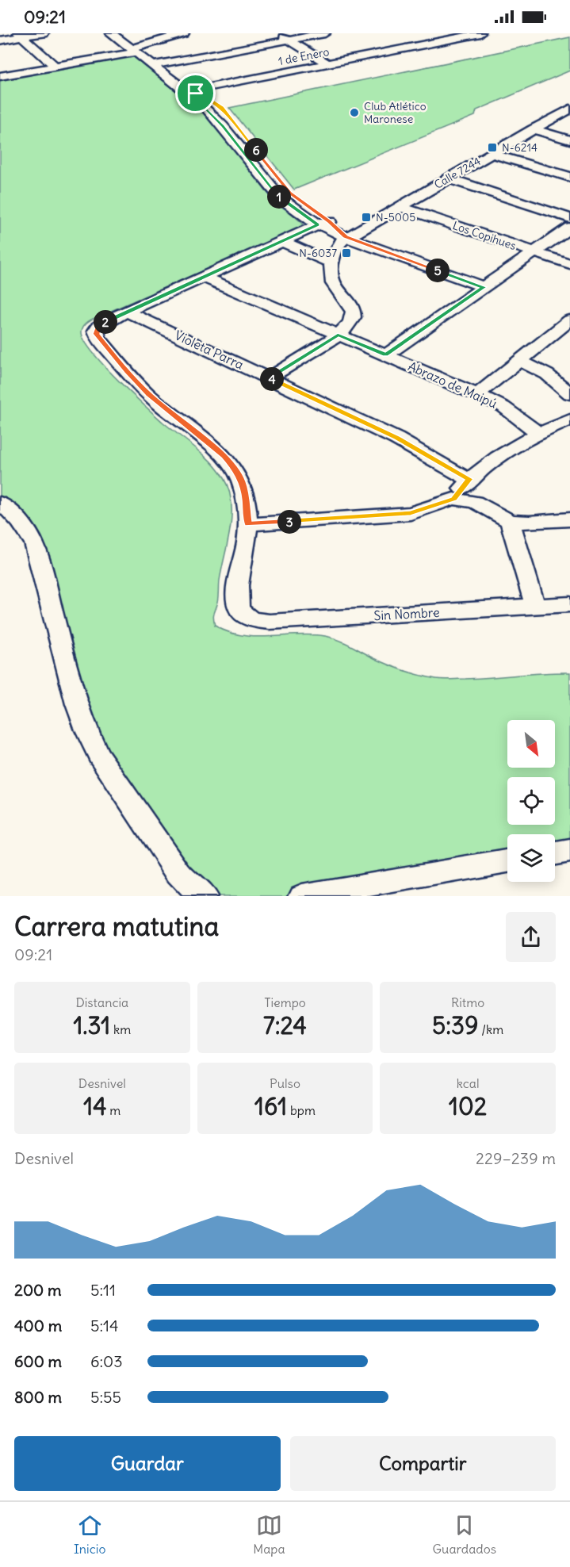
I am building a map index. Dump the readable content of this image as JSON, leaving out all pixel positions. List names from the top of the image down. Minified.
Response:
{"streets":{"street":["1 de Enero","Calle 7244","Los Copihues","Violeta Parra","Abrazo de Maipú","Sin Nombre"]},"crossings":[["Calle 7244","Los Copihues"]],"places":{"other":["Club Atlético Maronese"],"transit":["N-6214","N-5005","N-6037"]},"north":"bottom right","page":{"status":"09:21","pins":["6","1","5","2","4","3"],"heading":["Carrera matutina","09:21"],"stats":[["Distancia","1.31 km"],["Tiempo","7:24"],["Ritmo","5:39 /km"],["Desnivel","14 m"],["Pulso","161 bpm"],["kcal","102"]],"chart":["Desnivel","229–239 m"],"list":[{"name":"200 m","note":"5:11"},{"name":"400 m","note":"5:14"},{"name":"600 m","note":"6:03"},{"name":"800 m","note":"5:55"}],"buttons":["Guardar","Compartir"],"tabs":["Inicio","Mapa","Guardados"]}}
